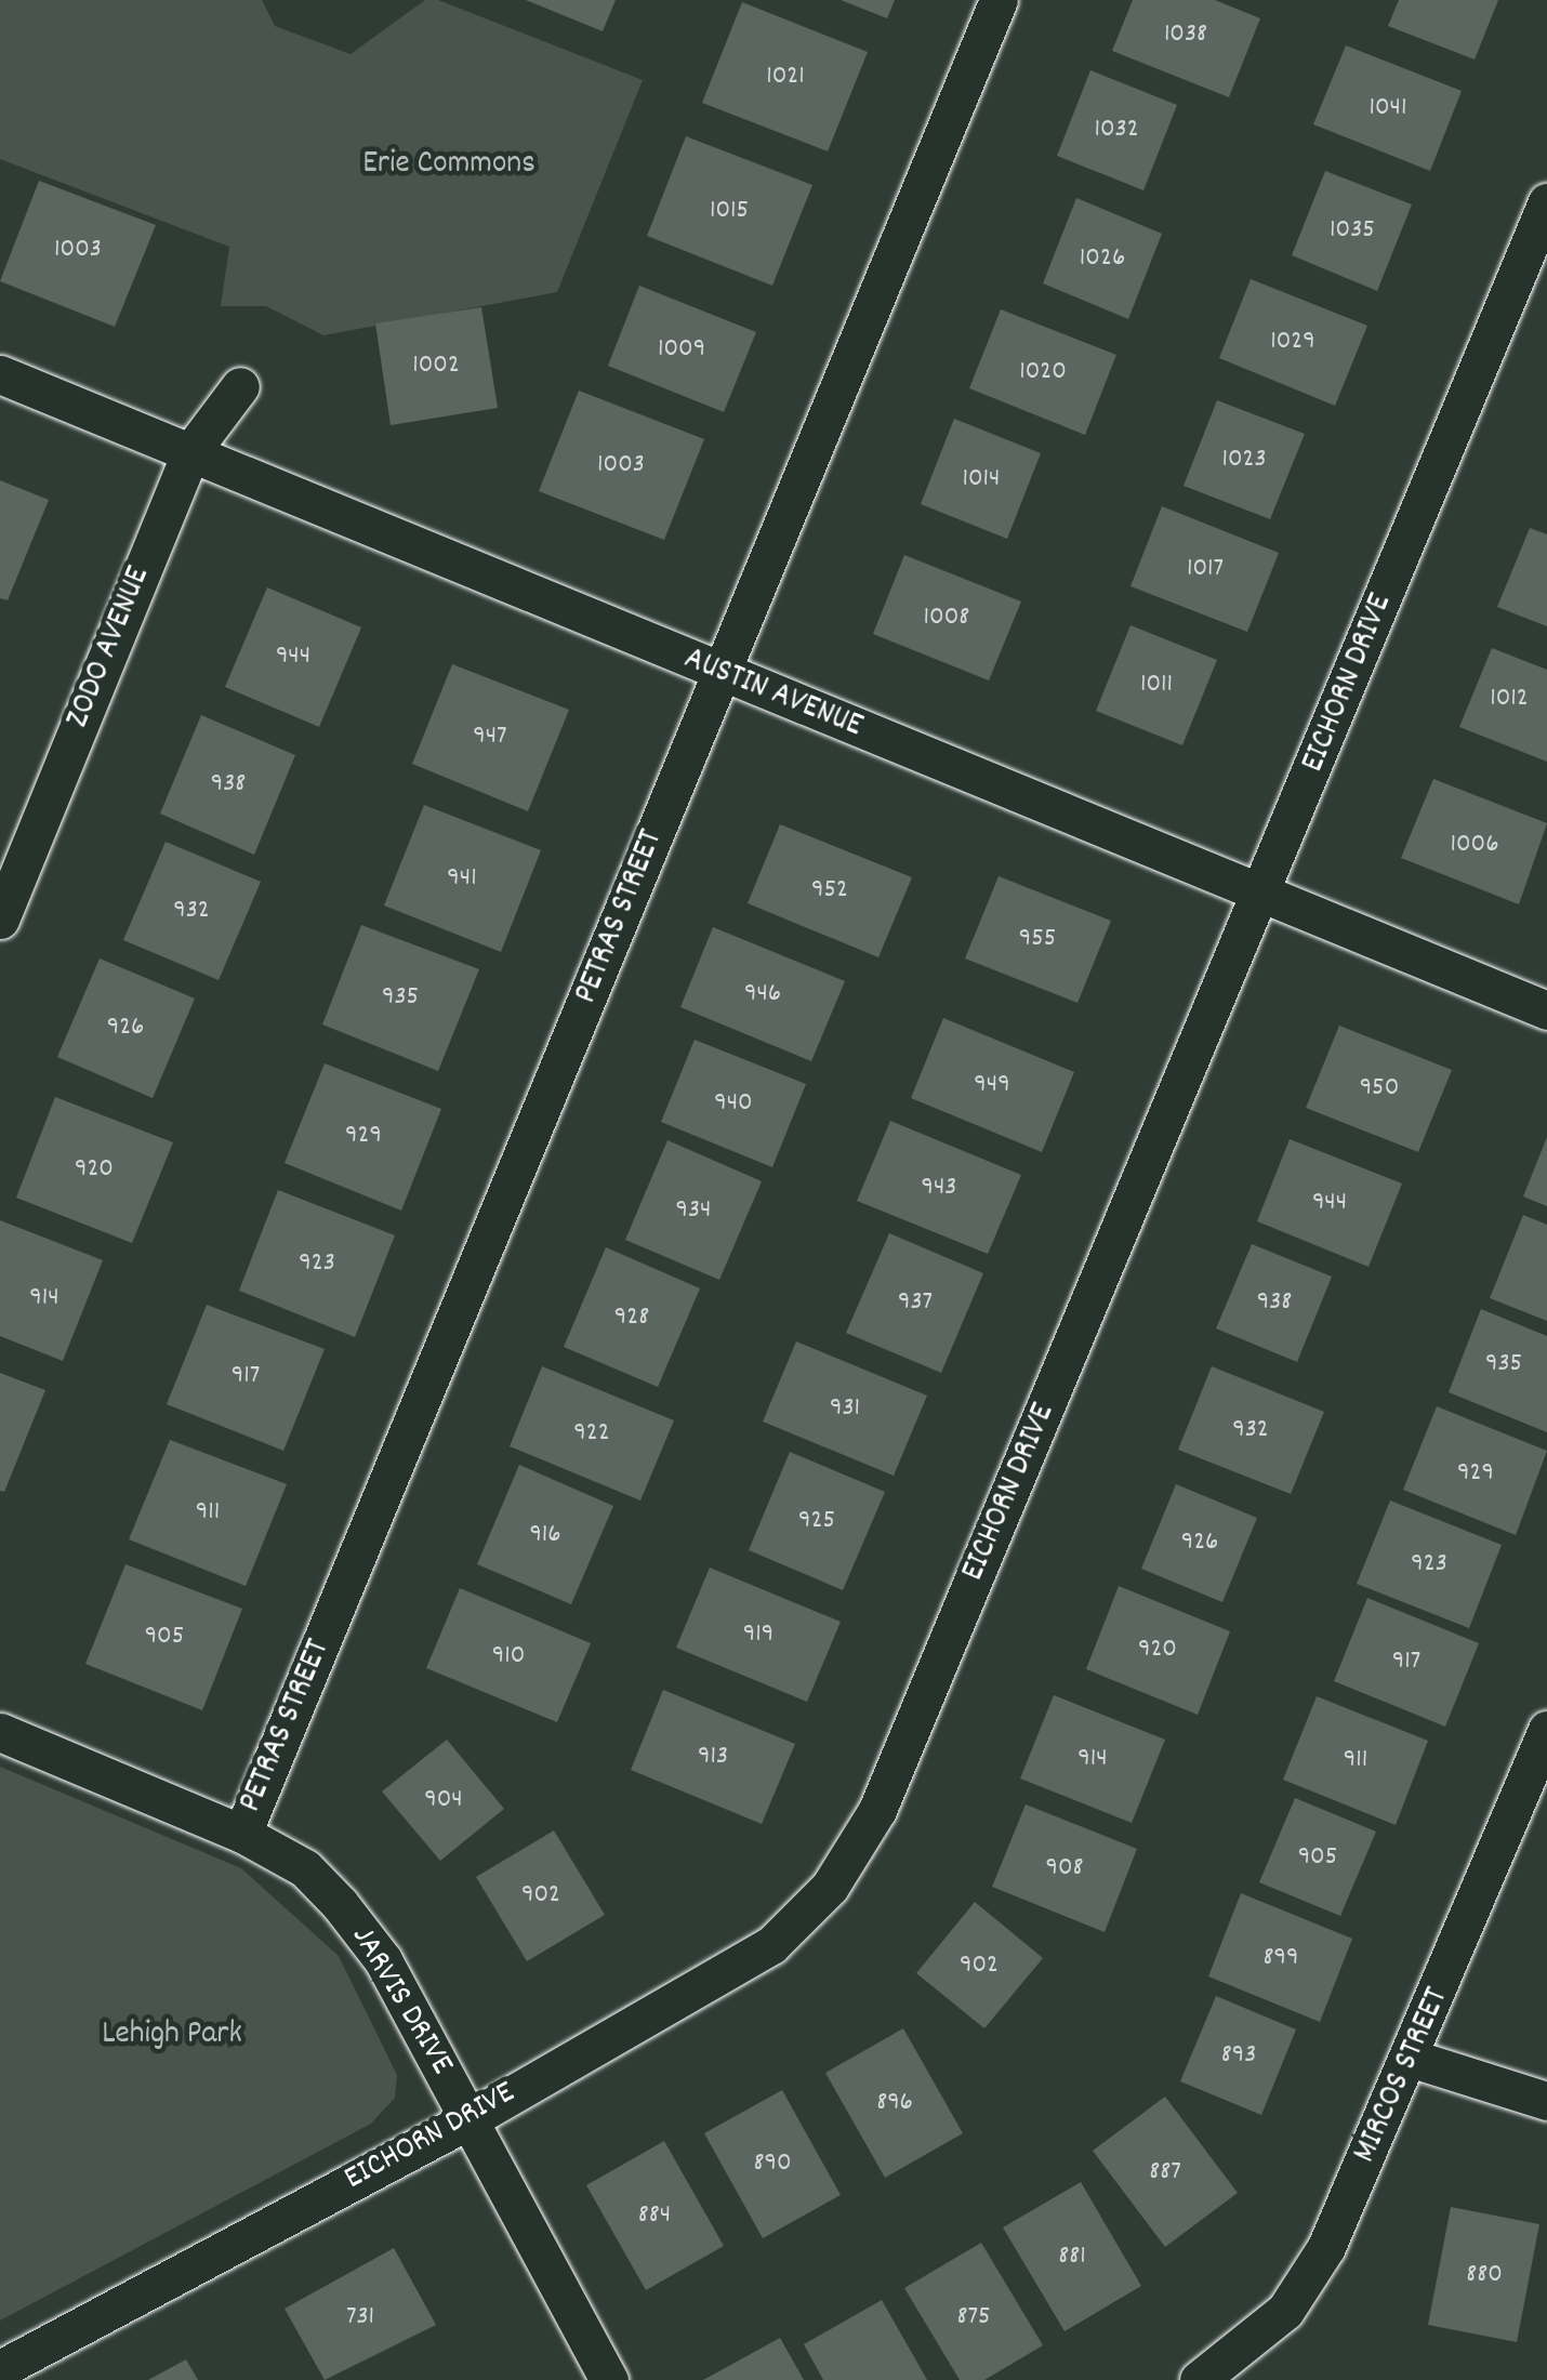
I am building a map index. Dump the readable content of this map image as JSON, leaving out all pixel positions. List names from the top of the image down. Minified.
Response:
{"streets":{"street":["ZODO AVENUE","EICHORN DRIVE","AUSTIN AVENUE","PETRAS STREET","JARVIS DRIVE","MIRCOS STREET"]},"crossings":[["ZODO AVENUE","AUSTIN AVENUE"],["EICHORN DRIVE","AUSTIN AVENUE"],["EICHORN DRIVE","JARVIS DRIVE"],["AUSTIN AVENUE","PETRAS STREET"],["PETRAS STREET","JARVIS DRIVE"]],"parks":["Erie Commons","Lehigh Park"],"house_numbers":["1038","1021","1041","1032","1015","1035","1003","1026","1029","1009","1002","1020","1023","1003","1014","1017","1008","944","1011","1012","947","938","1006","941","952","932","955","946","935","926","949","950","940","929","920","943","944","934","923","914","937","938","928","935","917","931","932","922","929","911","925","916","926","923","919","905","920","910","917","913","914","911","904","905","908","902","899","902","893","896","890","887","884","881","880","731","875"]}
